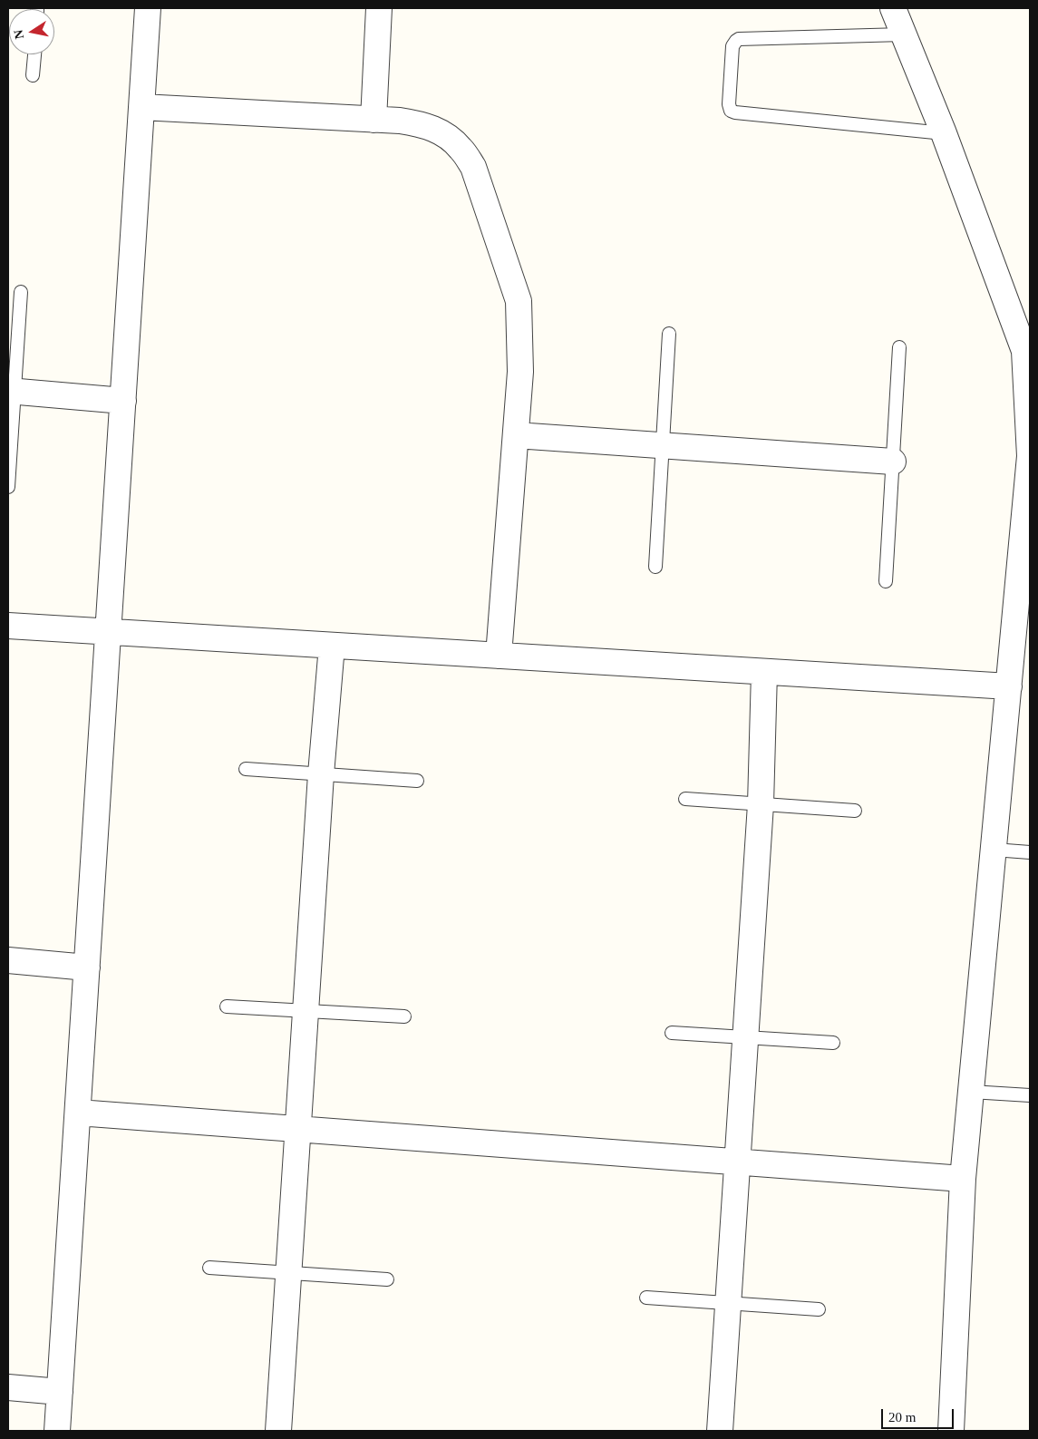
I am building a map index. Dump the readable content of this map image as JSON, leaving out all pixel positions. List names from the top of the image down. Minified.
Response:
{"scale_bar":"20 m","north":"left"}
